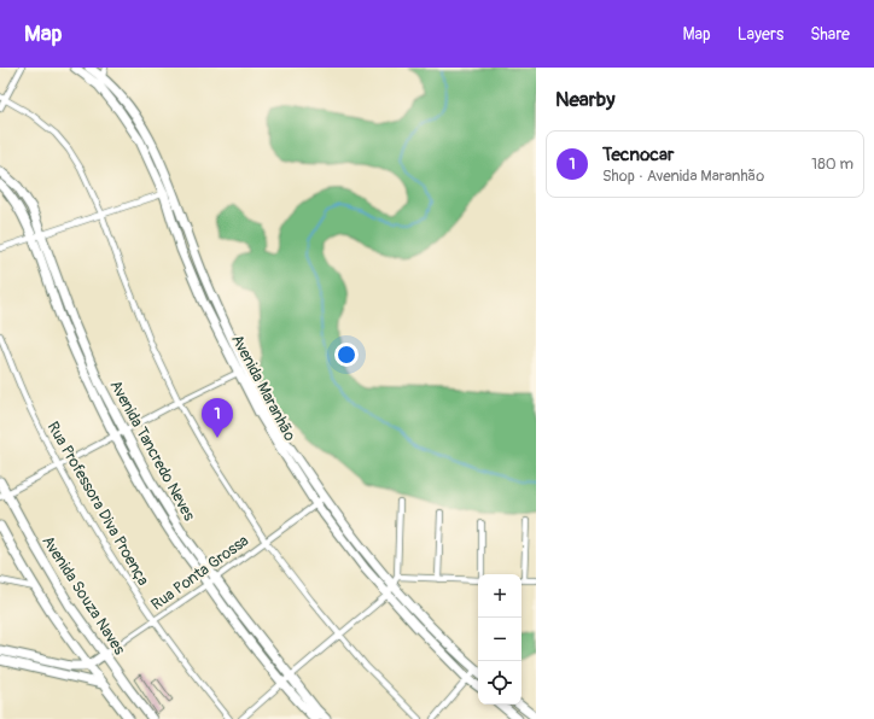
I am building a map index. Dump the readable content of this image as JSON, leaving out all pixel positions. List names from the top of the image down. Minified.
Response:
{"streets":{"street":["Avenida Maranhão","Avenida Tancredo Neves","Rua Professora Diva Proença","Rua Ponta Grossa","Avenida Souza Naves"]},"crossings":[["Avenida Maranhão","Rua Ponta Grossa"],["Avenida Tancredo Neves","Rua Ponta Grossa"],["Rua Professora Diva Proença","Rua Ponta Grossa"],["Rua Ponta Grossa","Avenida Souza Naves"]],"page":{"header":"Map","nav":["Map","Layers","Share"],"heading":"Nearby","list":[{"mark":"1","name":"Tecnocar","note":"Shop · Avenida Maranhão","value":"180 m"}],"pins":"1","map_buttons":["+","−"]}}
